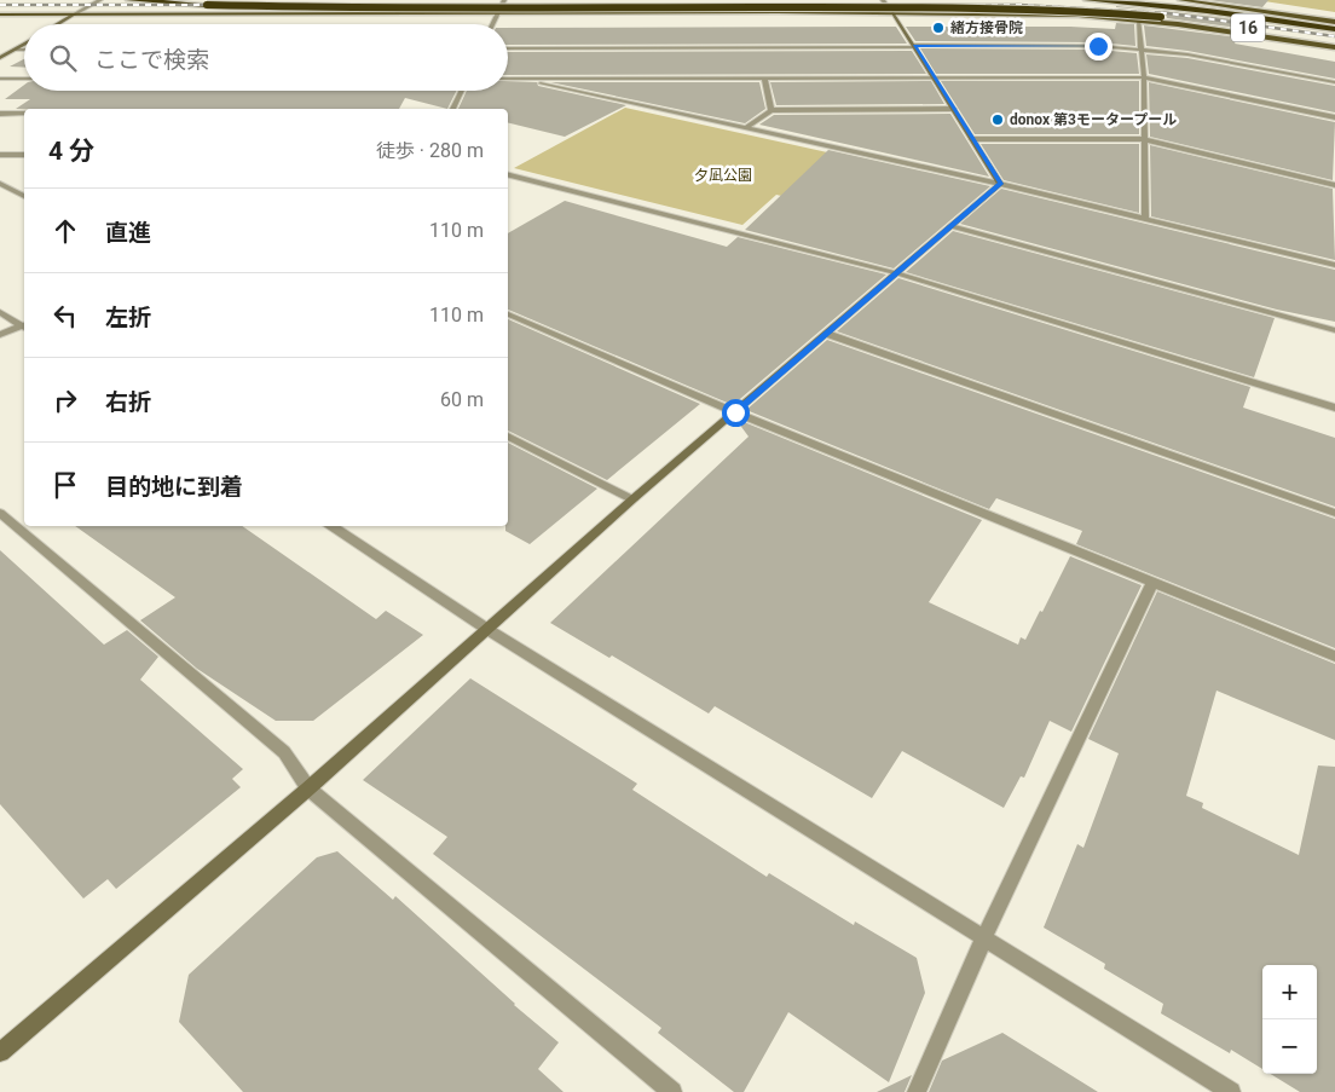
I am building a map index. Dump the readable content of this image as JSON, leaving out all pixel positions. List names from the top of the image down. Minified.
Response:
{"streets":{"highway":["16"]},"parks":["夕凪公園"],"places":["緒方接骨院","donox 第3モータープール"],"page":{"search":"ここで検索","heading":["4 分","徒歩 · 280 m"],"list":[["直進","110 m"],["左折","110 m"],["右折","60 m"],"目的地に到着"],"map_buttons":["+","−"]}}
